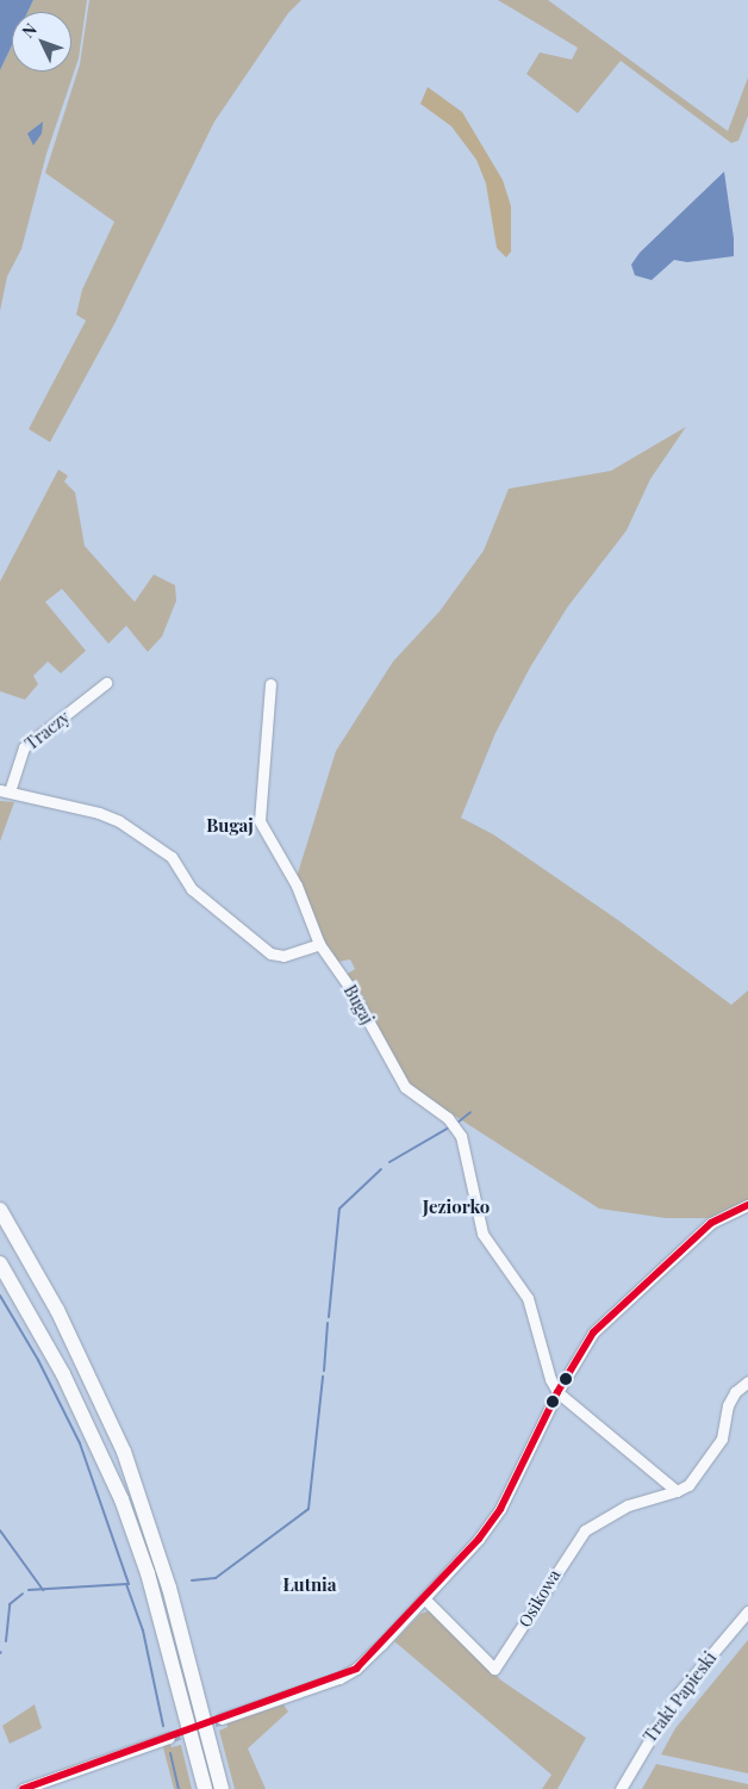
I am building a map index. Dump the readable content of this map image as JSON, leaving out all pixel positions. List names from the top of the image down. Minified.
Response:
{"streets":{"street":["Traczy","Bugaj","Osikowa","Trakt Papieski"]},"districts":["Bugaj","Jeziorko","Łutnia"],"north":"top left"}
